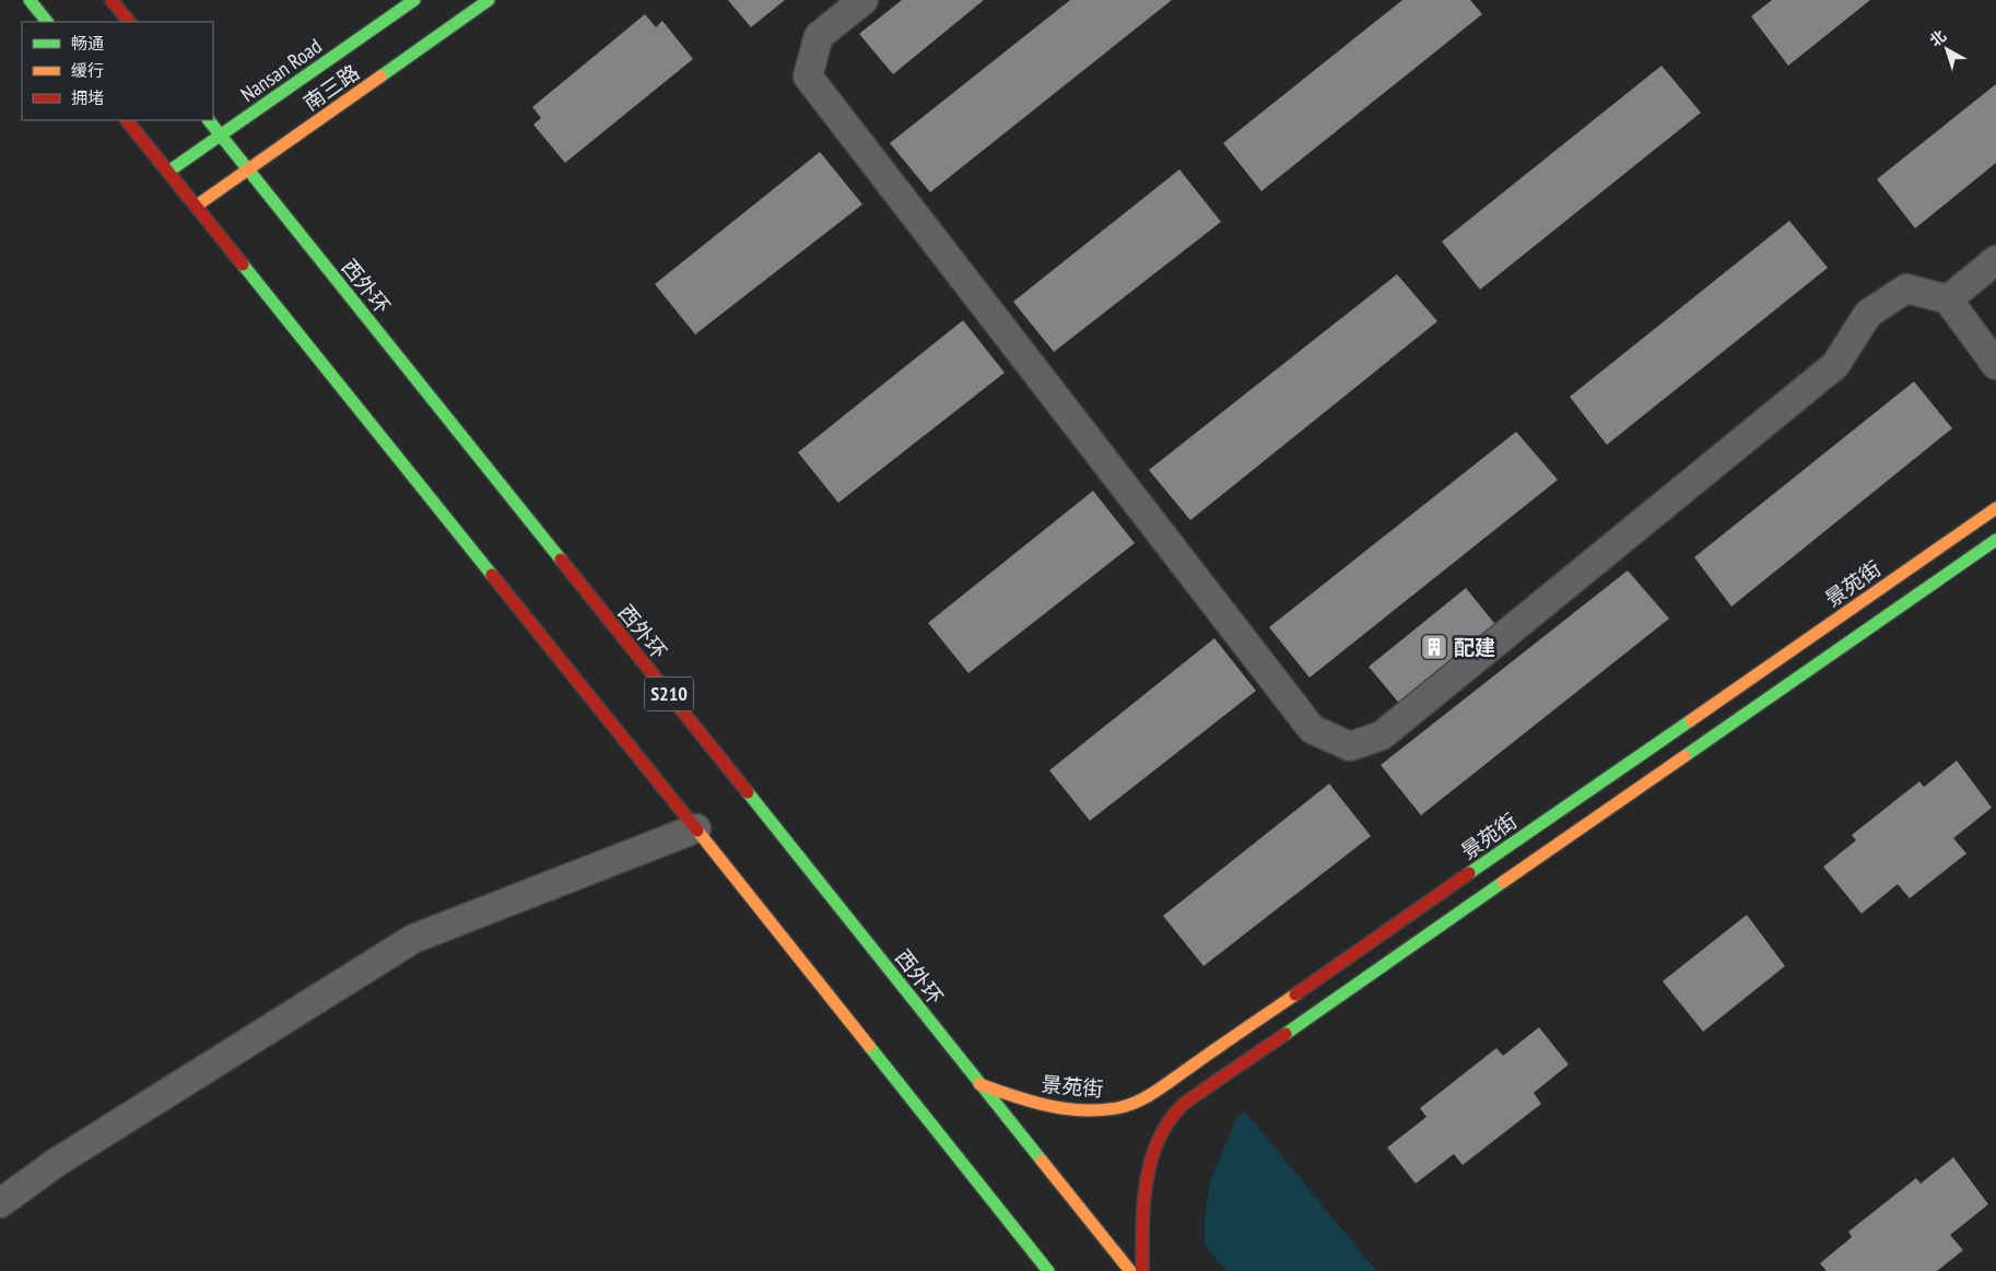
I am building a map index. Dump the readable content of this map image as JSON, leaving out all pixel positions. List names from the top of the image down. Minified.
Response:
{"streets":{"main road":["Nansan Road","南三路","西外环","景苑街","S210"]},"crossings":[["Nansan Road","西外环"],["南三路","西外环"],["西外环","景苑街"]],"places":{"building":["配建"]},"legend":["畅通","缓行","拥堵"],"north":"top left"}
